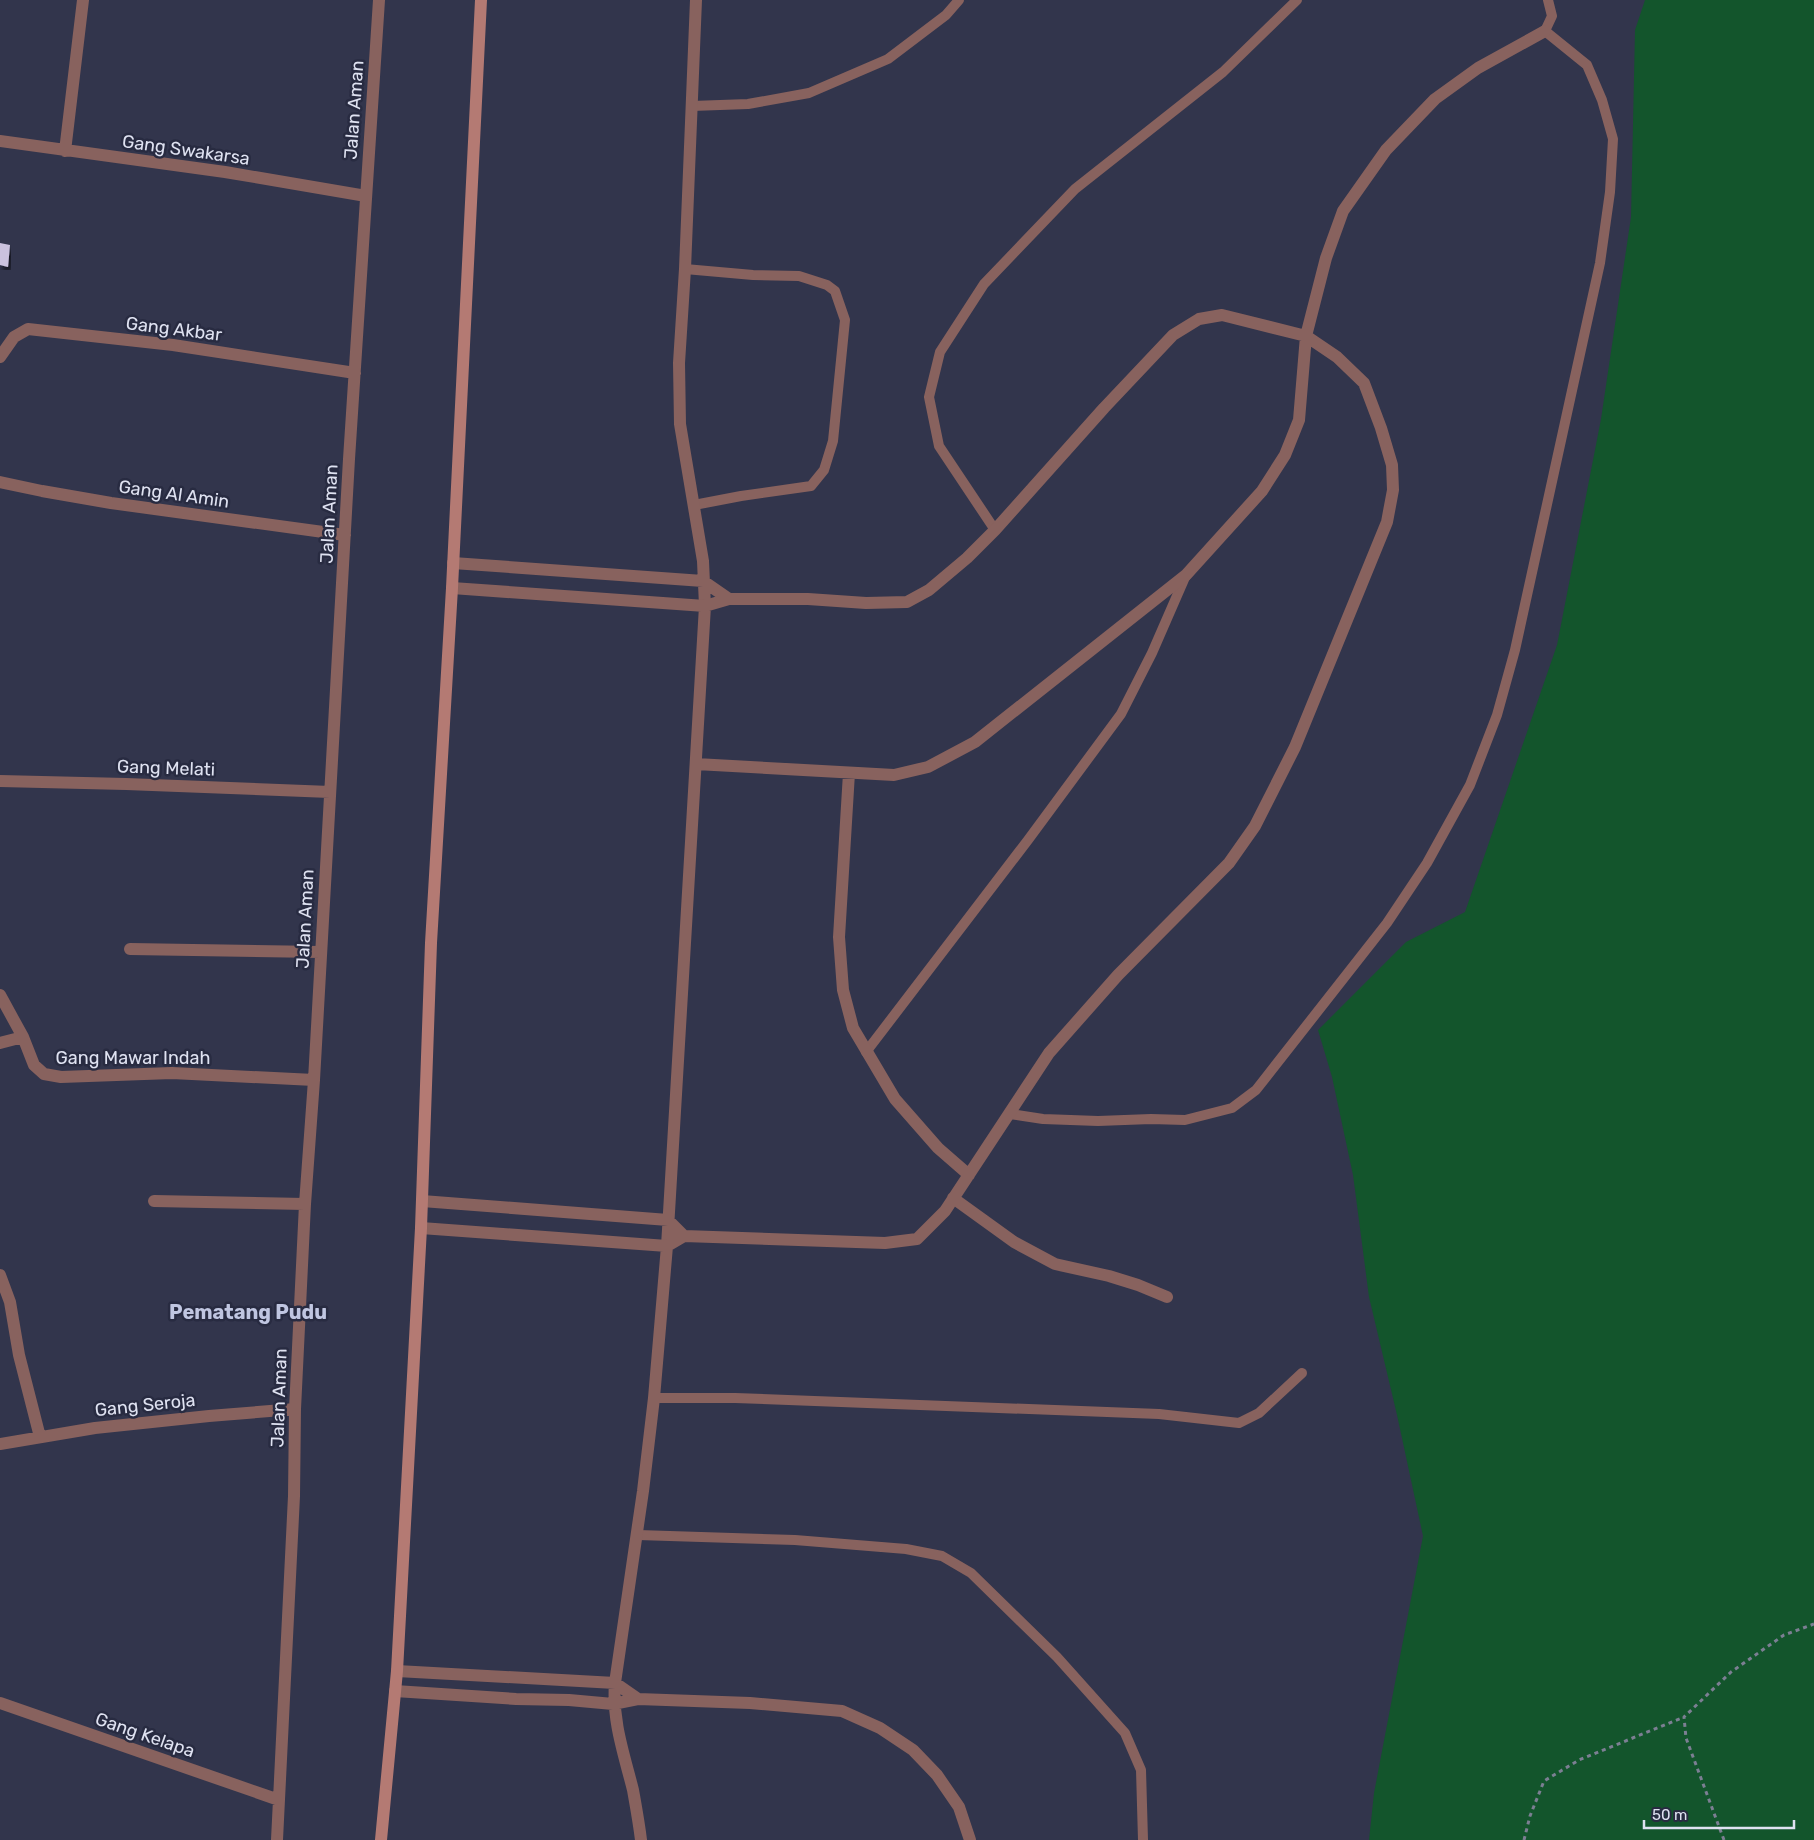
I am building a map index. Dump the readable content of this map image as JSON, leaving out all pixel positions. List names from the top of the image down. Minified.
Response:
{"streets":{"street":["Jalan Aman","Gang Swakarsa","Gang Akbar","Gang Al Amin","Gang Melati","Gang Mawar Indah","Gang Seroja","Gang Kelapa"]},"crossings":[["Jalan Aman","Gang Swakarsa"],["Jalan Aman","Gang Akbar"],["Jalan Aman","Gang Al Amin"],["Jalan Aman","Gang Melati"],["Jalan Aman","Gang Mawar Indah"],["Jalan Aman","Gang Seroja"],["Jalan Aman","Gang Kelapa"]],"districts":["Pematang Pudu"],"scale_bar":"50 m"}
